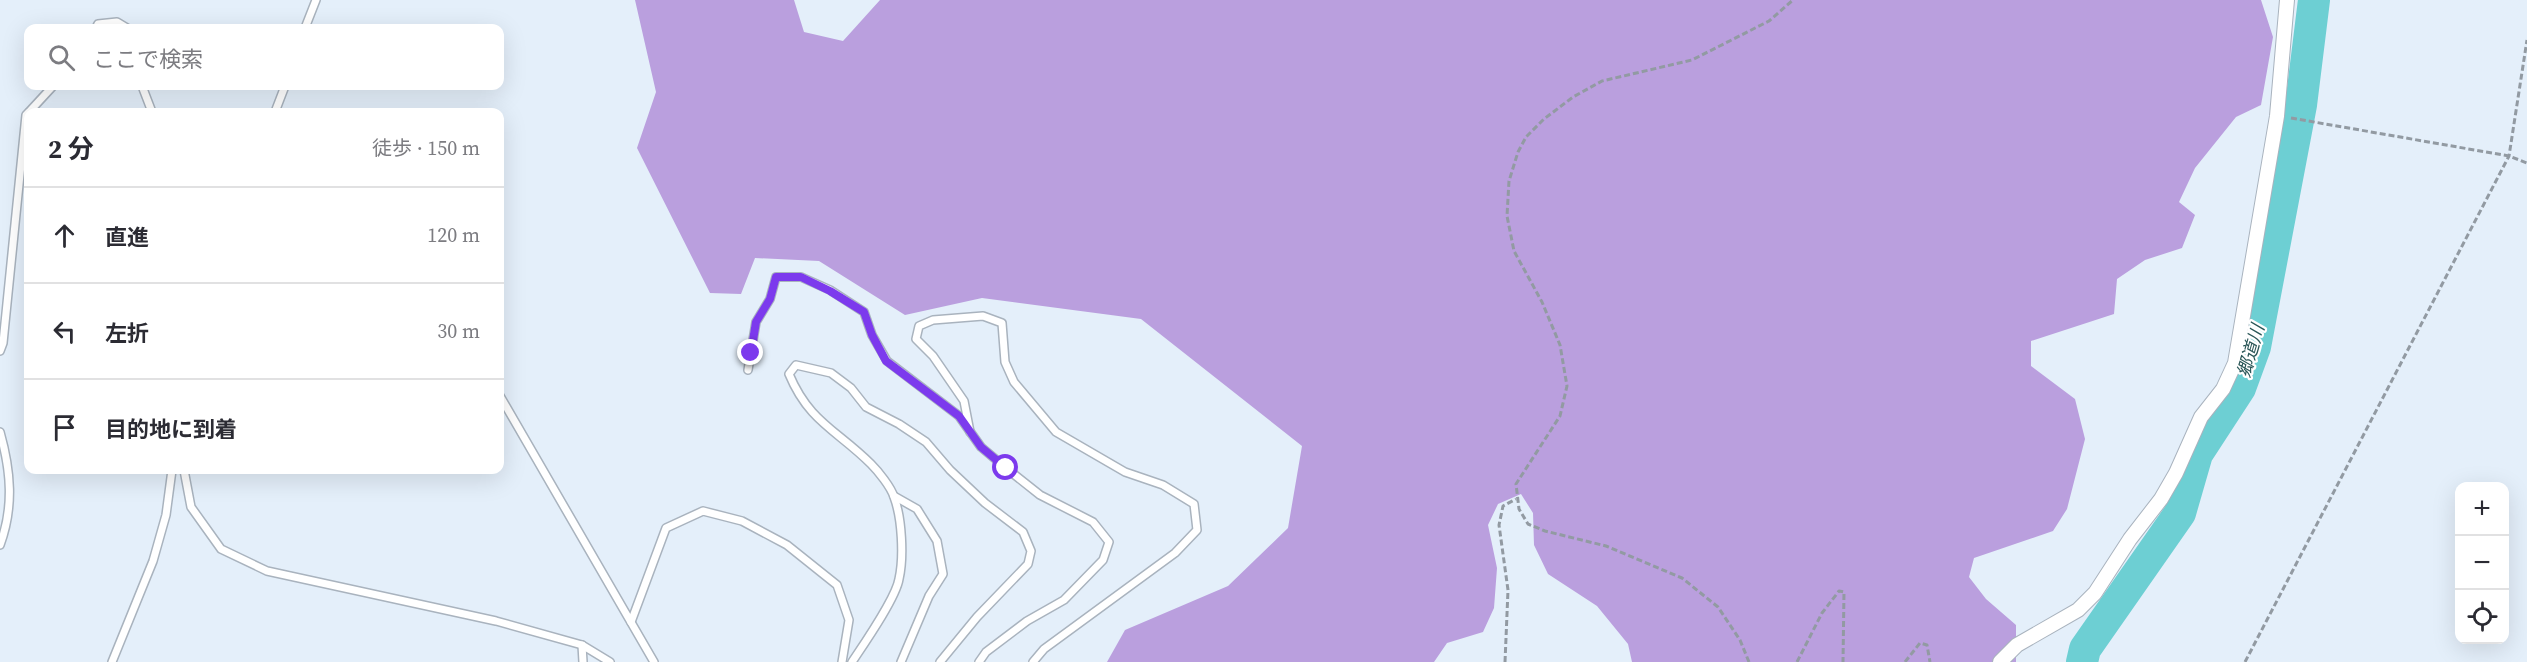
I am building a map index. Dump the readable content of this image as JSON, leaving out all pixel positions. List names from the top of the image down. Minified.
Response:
{"water":["郷道川"],"page":{"search":"ここで検索","heading":["2 分","徒歩 · 150 m"],"list":[["直進","120 m"],["左折","30 m"],"目的地に到着"],"map_buttons":["+","−"]}}
